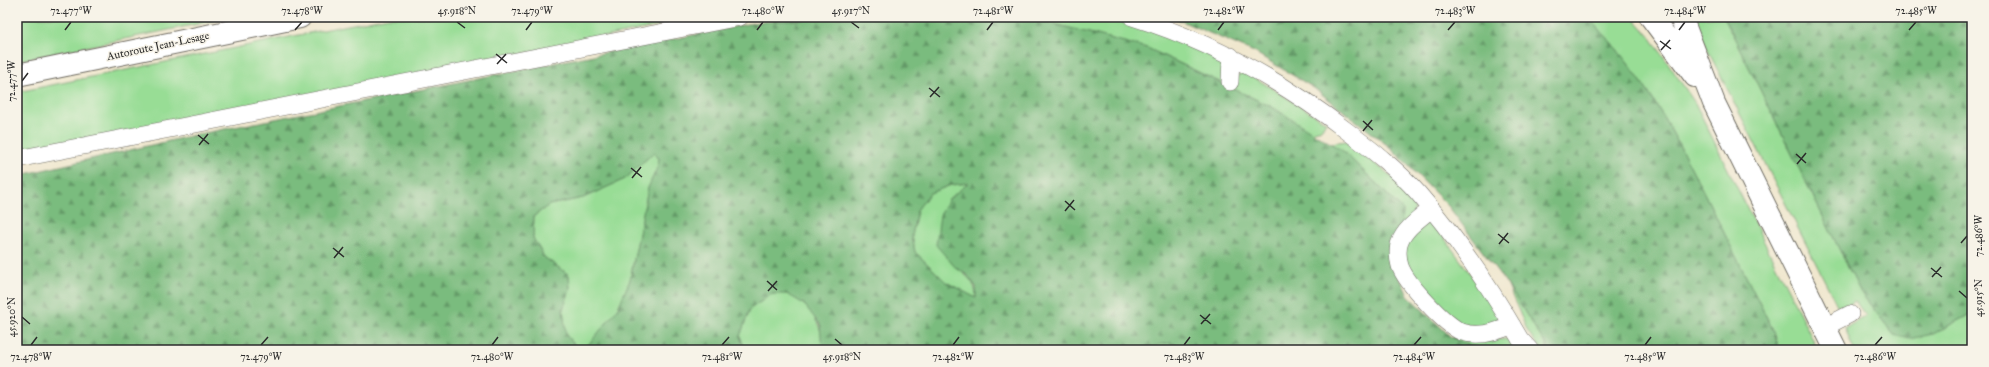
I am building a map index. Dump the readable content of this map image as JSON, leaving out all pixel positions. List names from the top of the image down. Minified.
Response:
{"streets":{"highway":["Autoroute Jean-Lesage"]},"coordinates":["72.477°W","72.478°W","45.918°N","72.479°W","72.480°W","45.917°N","72.481°W","72.482°W","72.483°W","72.484°W","72.485°W","72.486°W","45.915°N","45.920°N"]}
